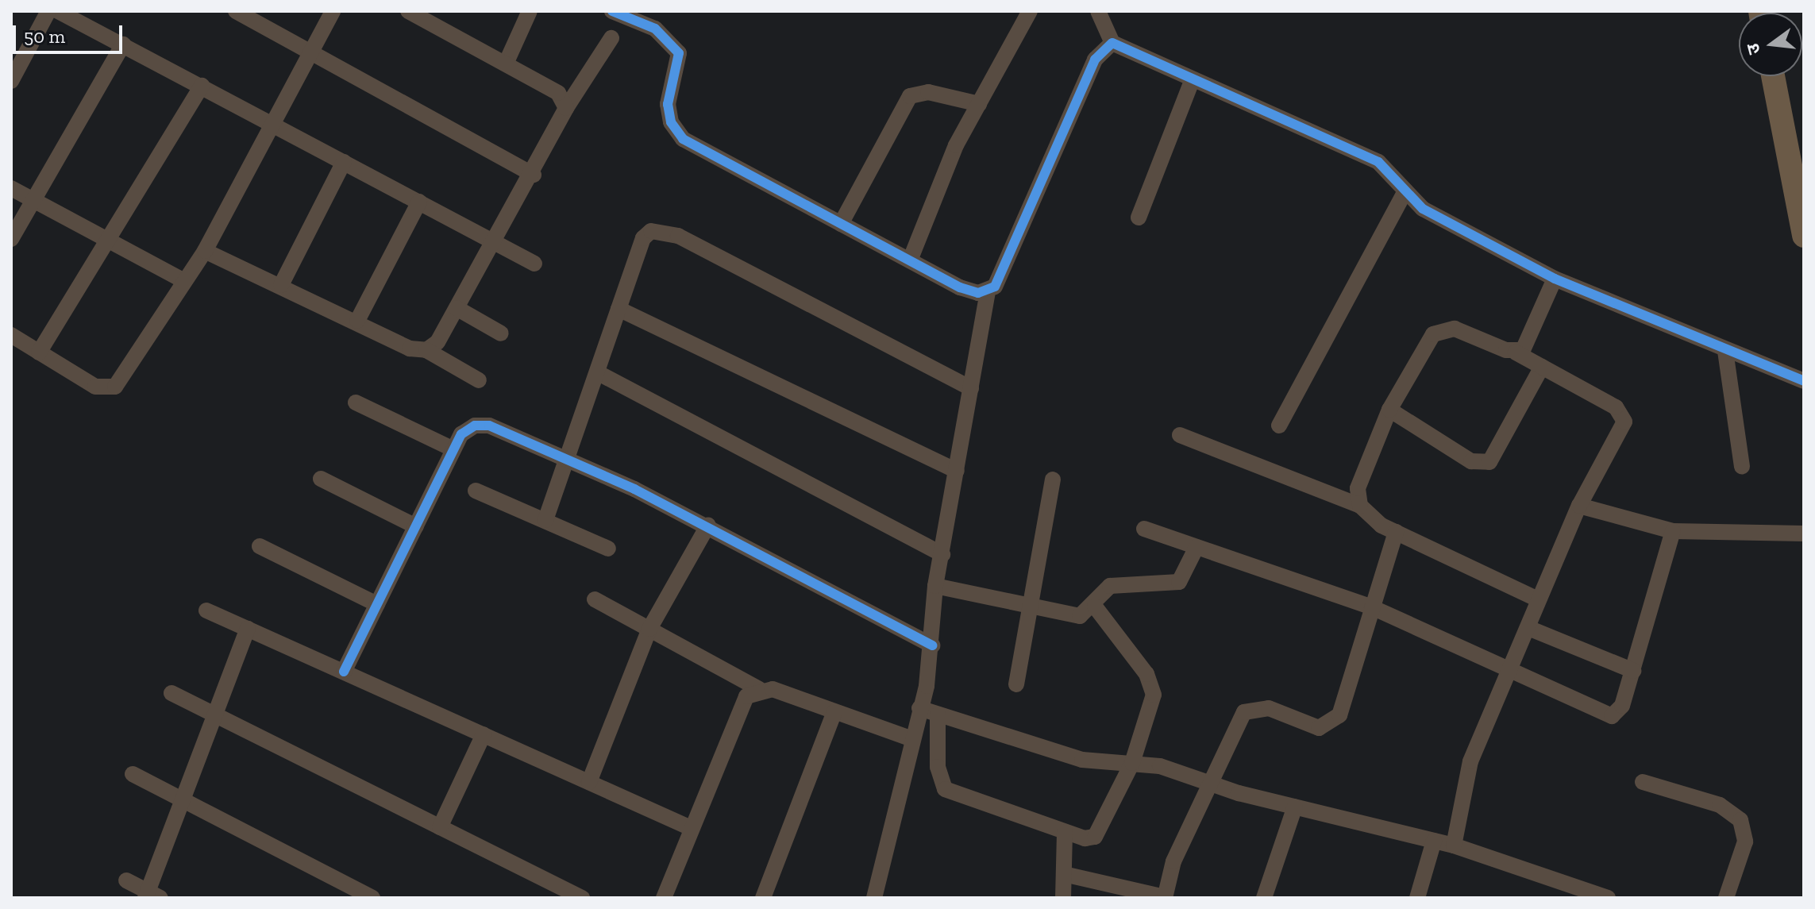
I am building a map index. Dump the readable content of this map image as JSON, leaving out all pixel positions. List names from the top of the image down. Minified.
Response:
{"scale_bar":"50 m","north":"left"}
